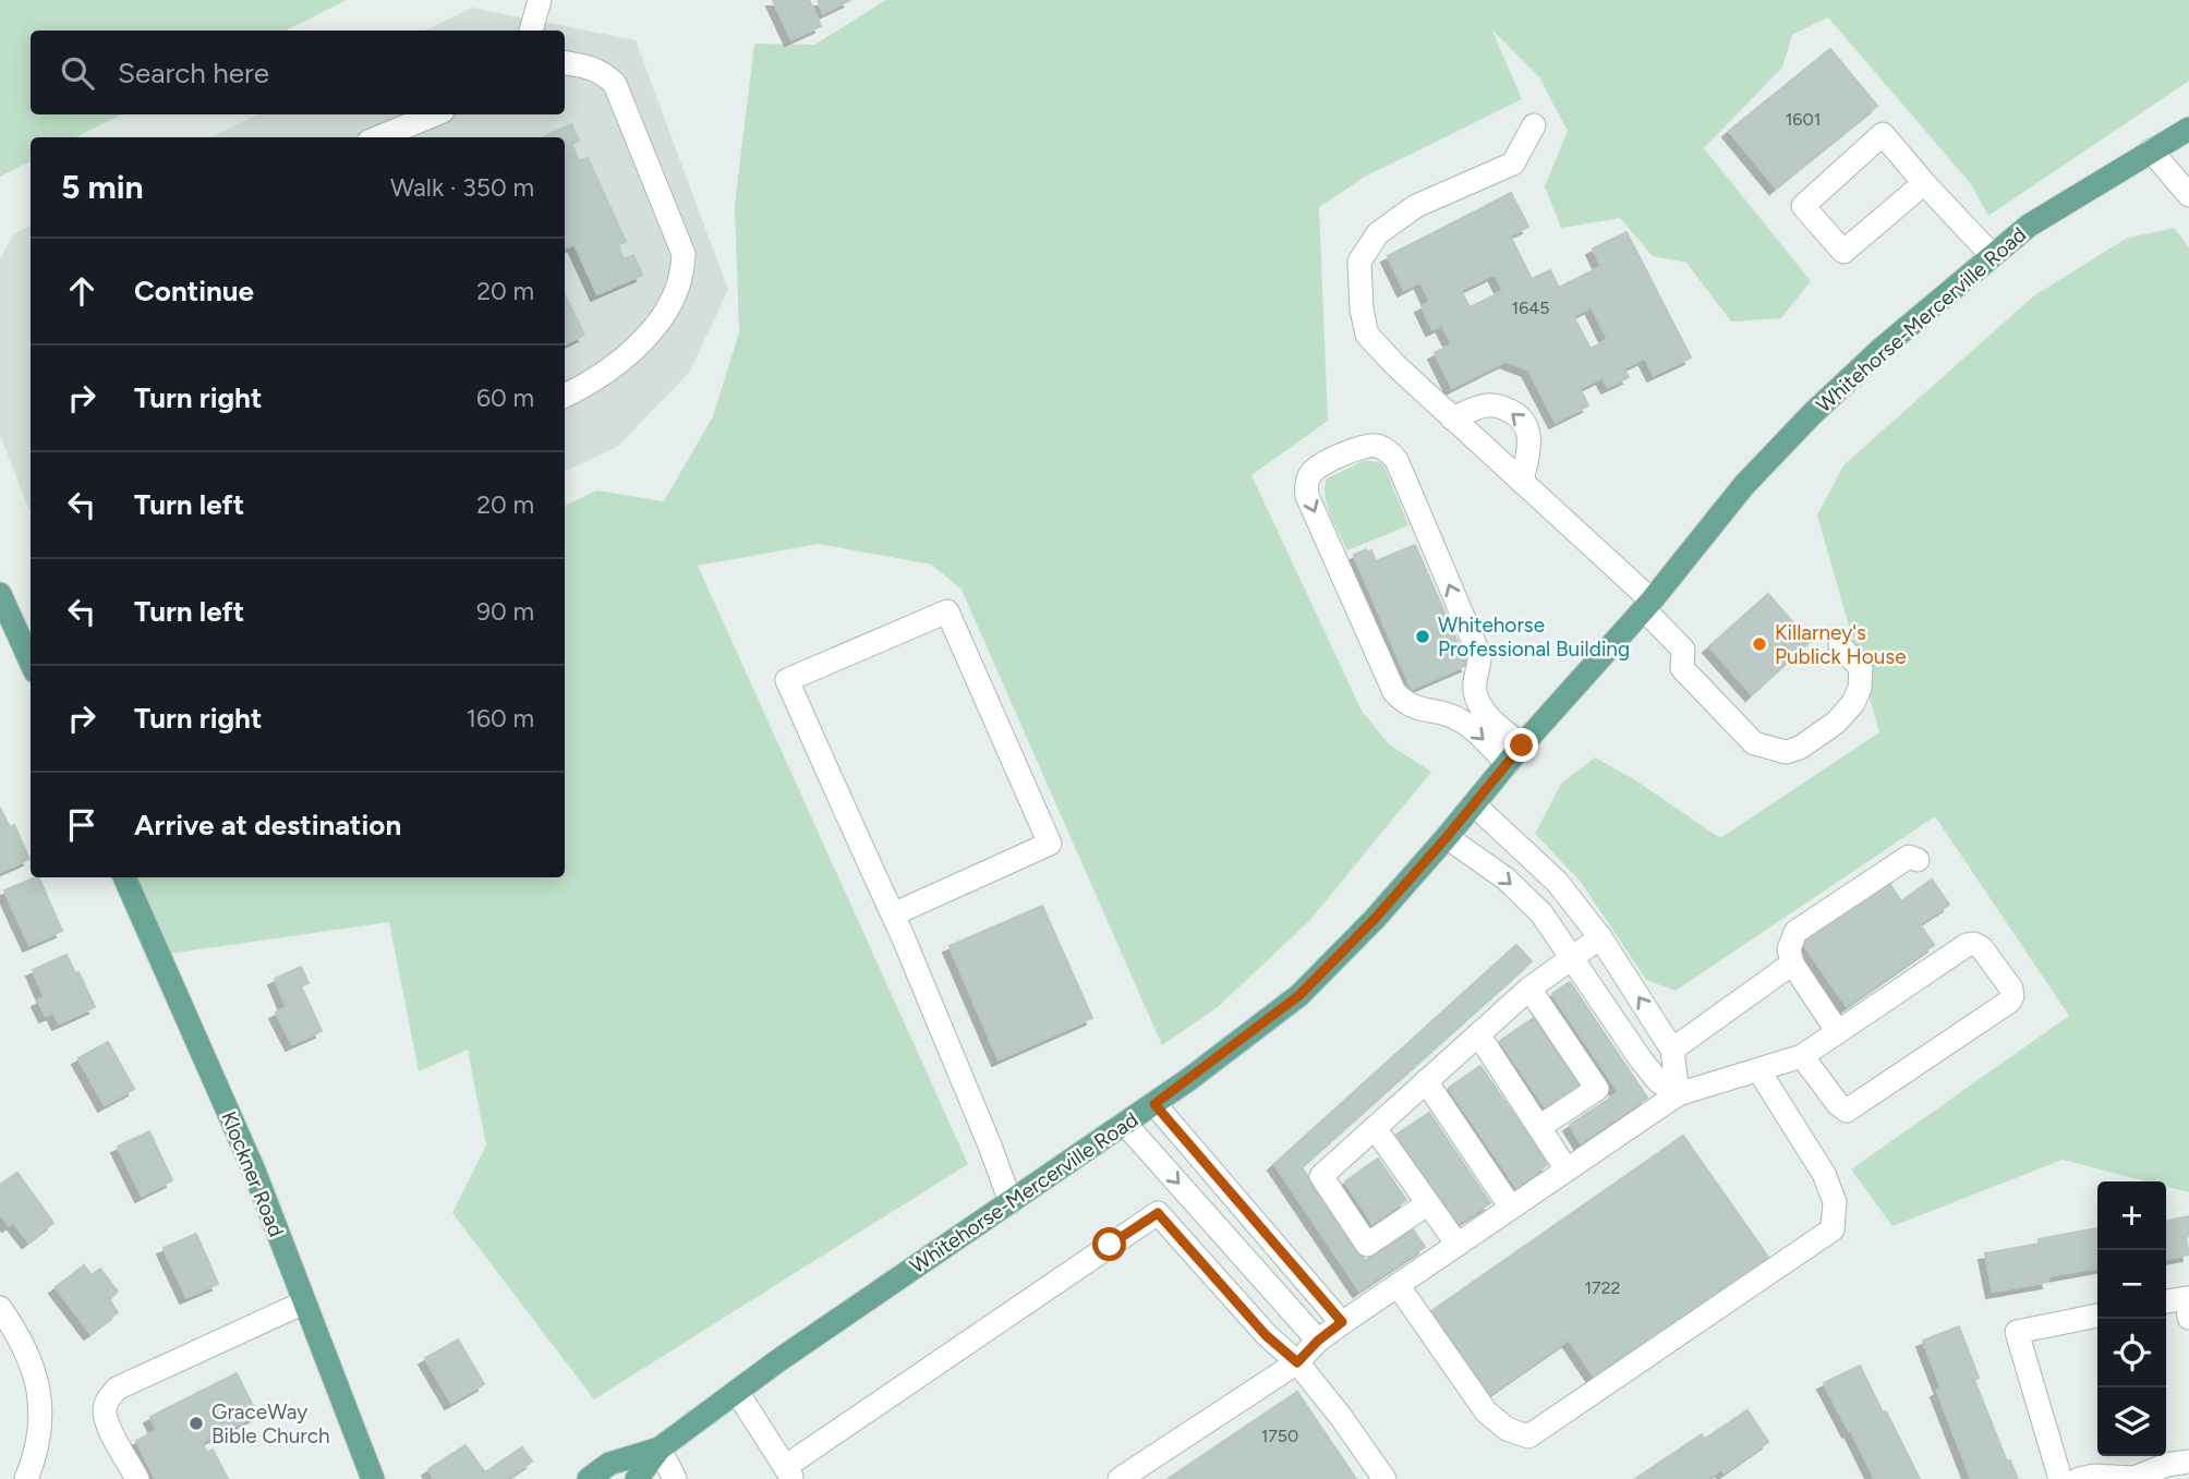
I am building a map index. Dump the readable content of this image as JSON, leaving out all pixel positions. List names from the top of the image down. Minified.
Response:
{"streets":{"main road":["Whitehorse-Mercerville Road","Klockner Road"]},"places":["Whitehorse Professional Building","Killarney's Publick House","GraceWay Bible Church"],"house_numbers":["1601","1645","1722","1750"],"page":{"search":"Search here","heading":["5 min","Walk · 350 m"],"list":[["Continue","20 m"],["Turn right","60 m"],["Turn left","20 m"],["Turn left","90 m"],["Turn right","160 m"],"Arrive at destination"],"map_buttons":["+","−"]}}
